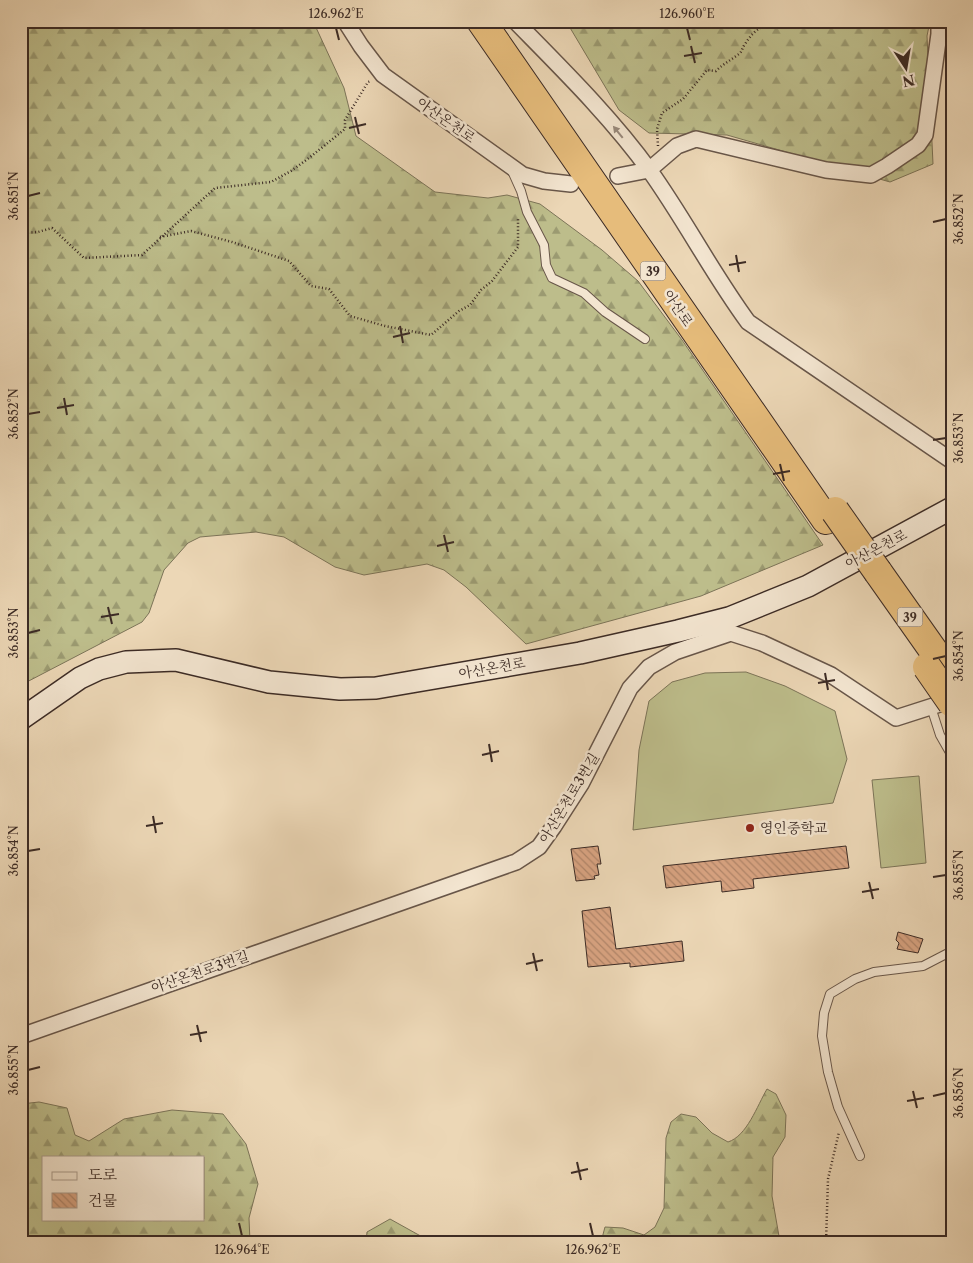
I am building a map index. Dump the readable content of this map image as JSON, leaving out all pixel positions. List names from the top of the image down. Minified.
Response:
{"streets":{"highway":["39","아산로"],"main road":["아산온천로"],"street":["아산온천로3번길"]},"crossings":[["아산온천로","아산온천로3번길"],["39","아산로"]],"places":["영인중학교"],"legend":["도로","건물"],"north":"bottom","coordinates":["126.962°E","126.960°E","36.851°N","36.852°N","36.853°N","36.854°N","36.855°N","36.856°N","126.964°E"]}
